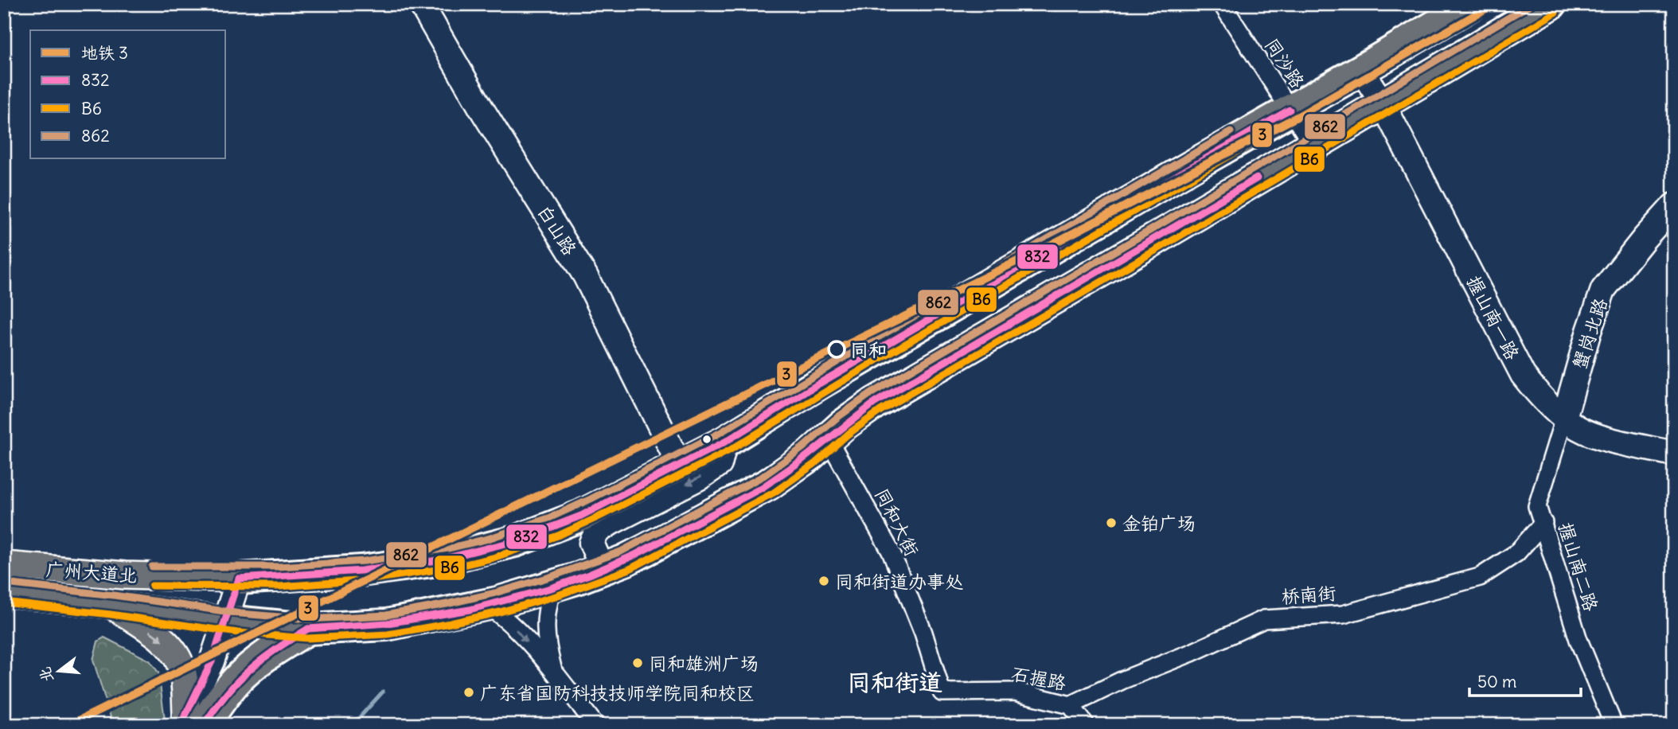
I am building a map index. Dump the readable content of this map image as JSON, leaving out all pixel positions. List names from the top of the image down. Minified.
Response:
{"streets":{"highway":["广州大道北"],"street":["同沙路","白山路","握山南一路","蟹岗北路","同和大街","握山南二路","桥南街","石握路"]},"crossings":[["同沙路","广州大道北"],["白山路","广州大道北"],["握山南一路","蟹岗北路"],["握山南一路","握山南二路"],["握山南一路","广州大道北"],["蟹岗北路","握山南二路"],["同和大街","广州大道北"],["同和大街","石握路"],["握山南二路","桥南街"],["桥南街","石握路"]],"districts":["同和街道"],"places":["同和","金铂广场","同和街道办事处","同和雄洲广场","广东省国防科技技师学院同和校区"],"lines":["metro line 3","transit line 862","transit line B6","transit line 832"],"legend":["地铁 3","832","B6","862"],"scale_bar":"50 m","north":"left"}
